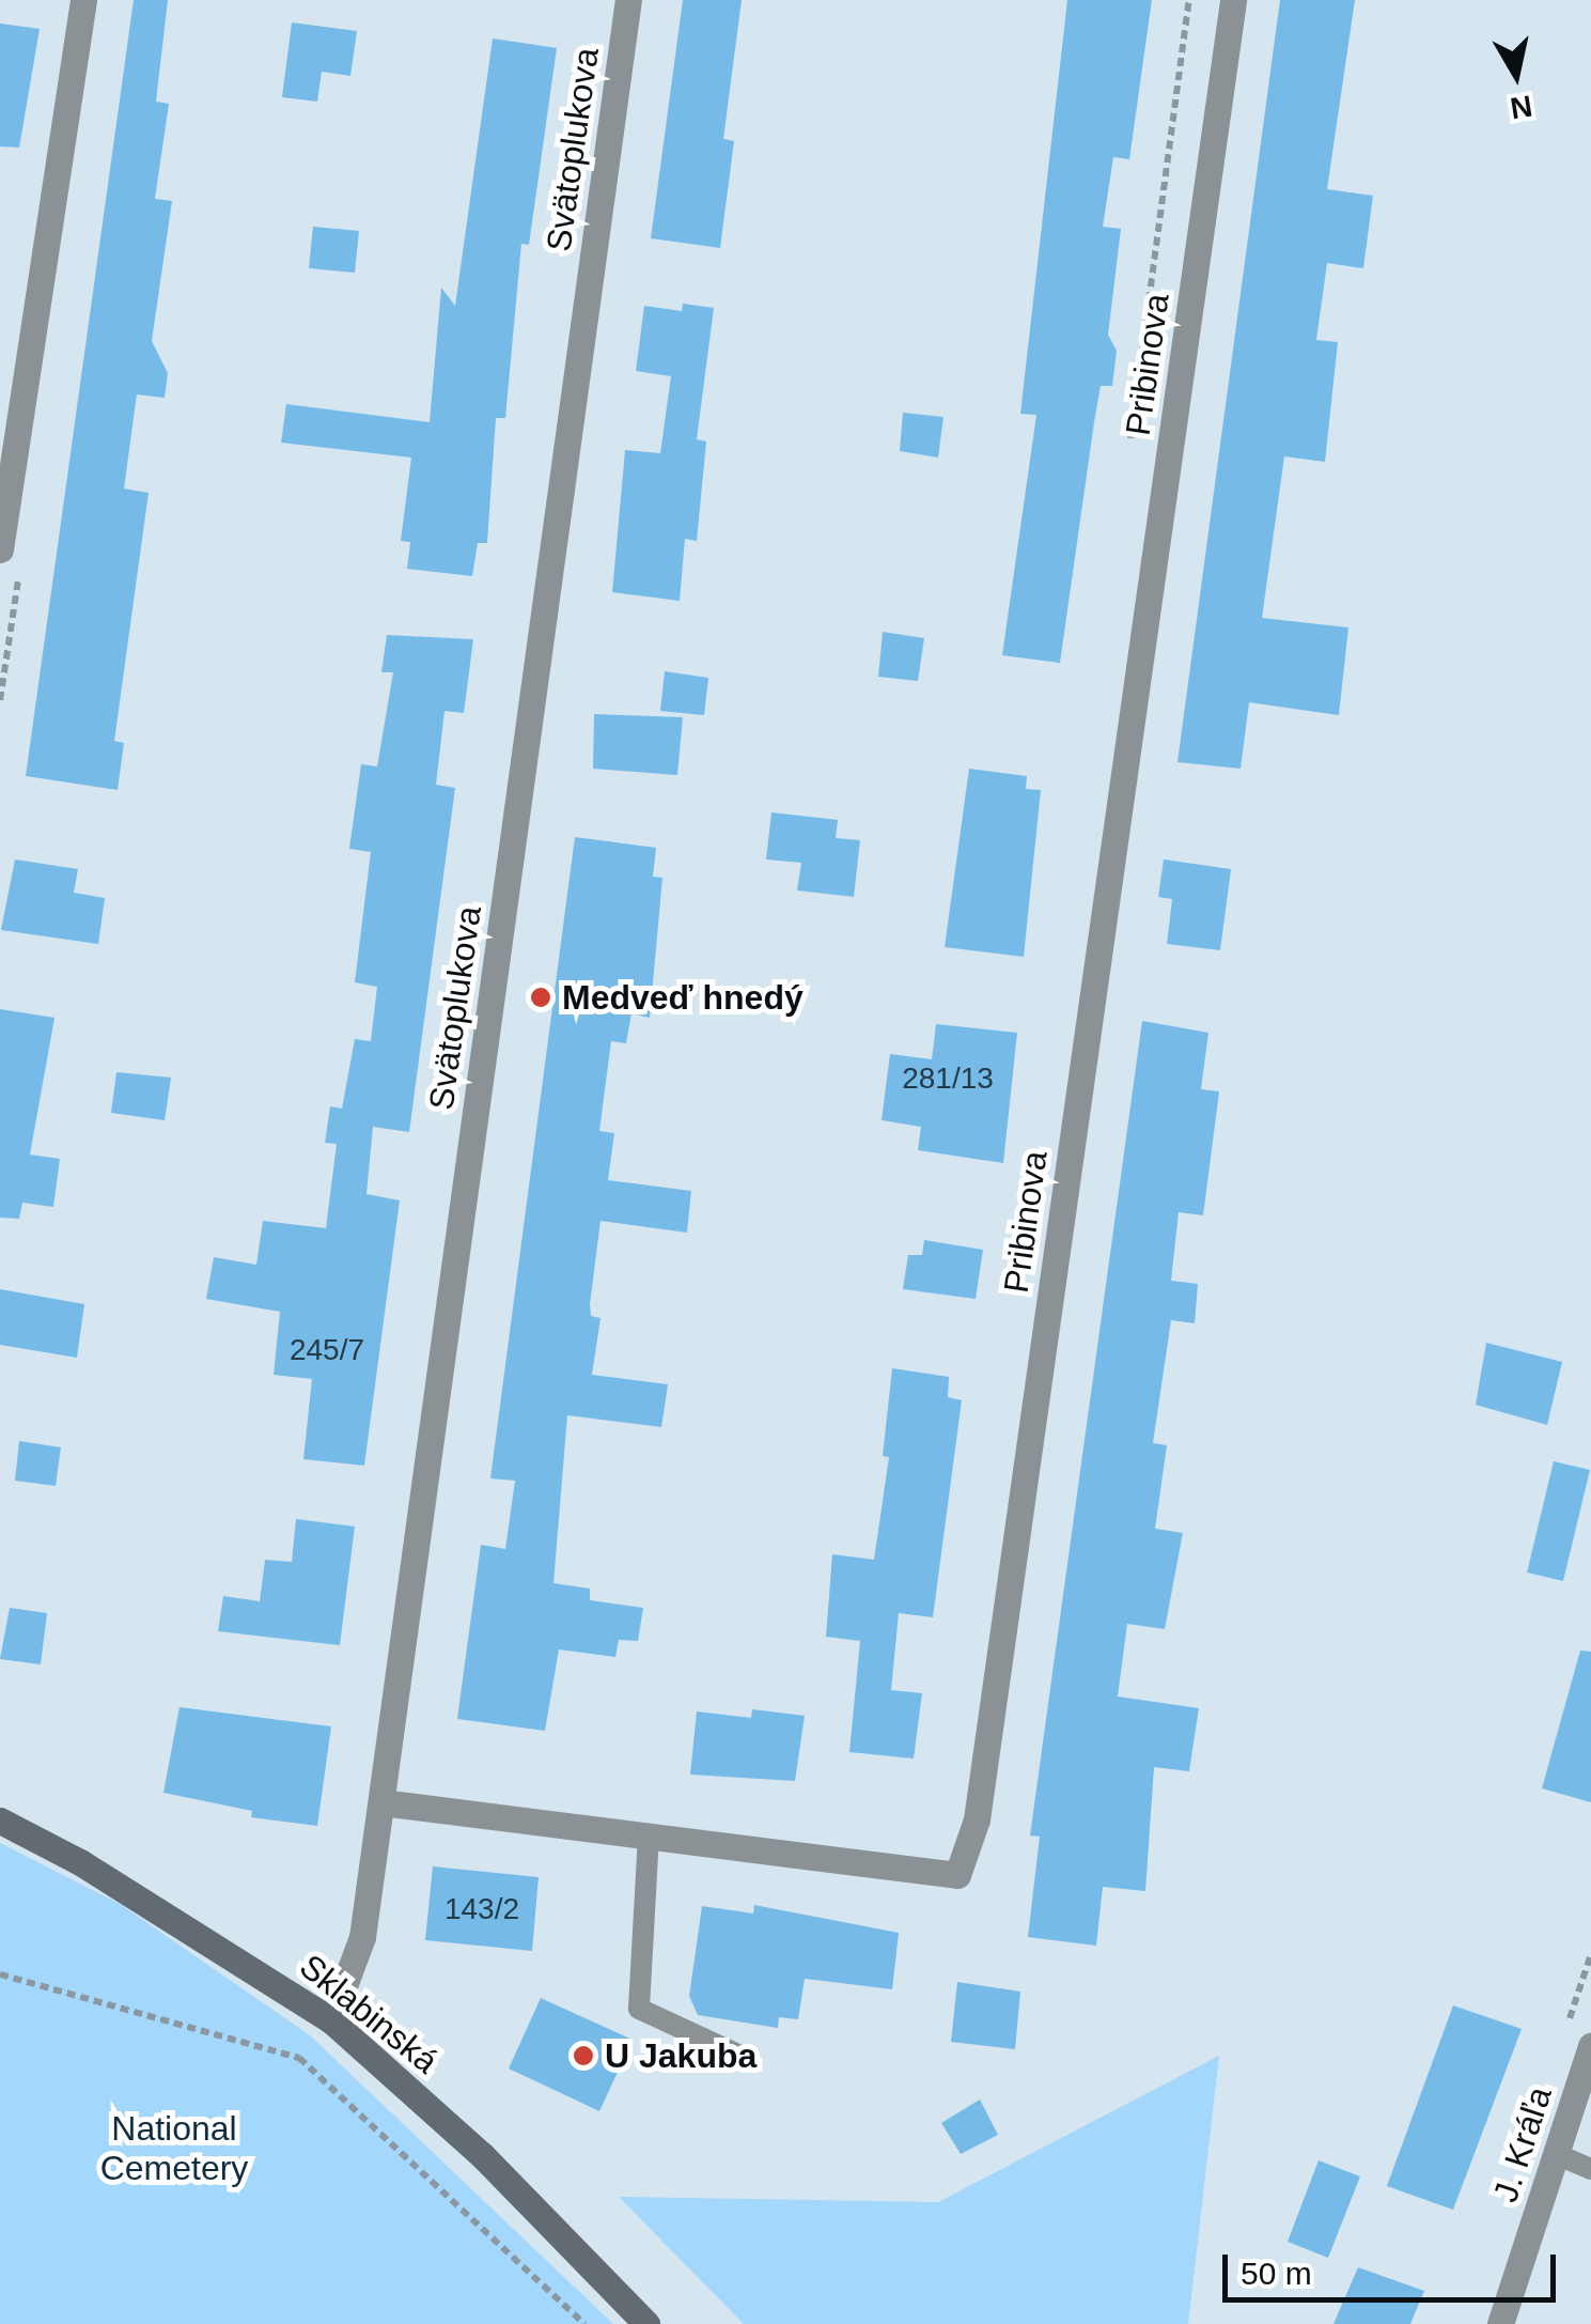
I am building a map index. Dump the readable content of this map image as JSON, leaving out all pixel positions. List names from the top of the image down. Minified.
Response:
{"streets":{"street":["Svätoplukova","Pribinova","Sklabinská","J. Kráľa"]},"crossings":[["Svätoplukova","Pribinova"],["Svätoplukova","Sklabinská"]],"parks":["National Cemetery"],"places":["Medveď hnedý","U Jakuba"],"house_numbers":["281/13","245/7","143/2"],"scale_bar":"50 m","north":"bottom"}
